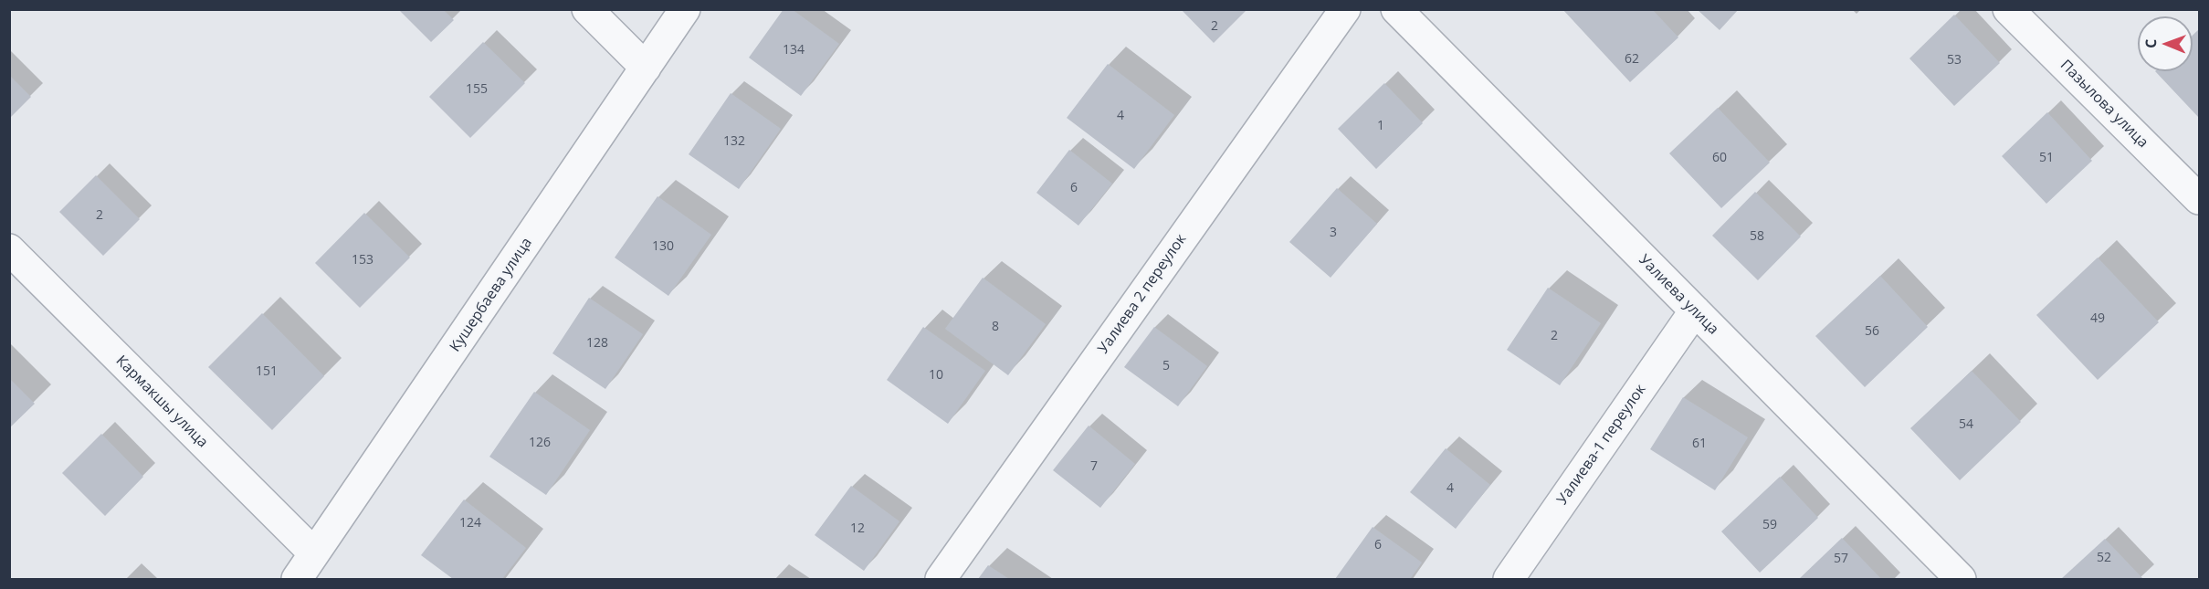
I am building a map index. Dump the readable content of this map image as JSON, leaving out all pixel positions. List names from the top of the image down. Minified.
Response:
{"streets":{"street":["Пазылова улица","Уалиева 2 переулок","Кушербаева улица","Уалиева улица","Кармакшы улица","Уалиева-1 переулок"]},"crossings":[["Кушербаева улица","Кармакшы улица"],["Уалиева улица","Уалиева-1 переулок"]],"house_numbers":["2","134","62","53","155","4","1","132","60","51","6","2","3","58","130","153","49","8","56","2","128","5","151","10","54","126","61","7","4","124","59","12","6","52","57"],"north":"left"}
